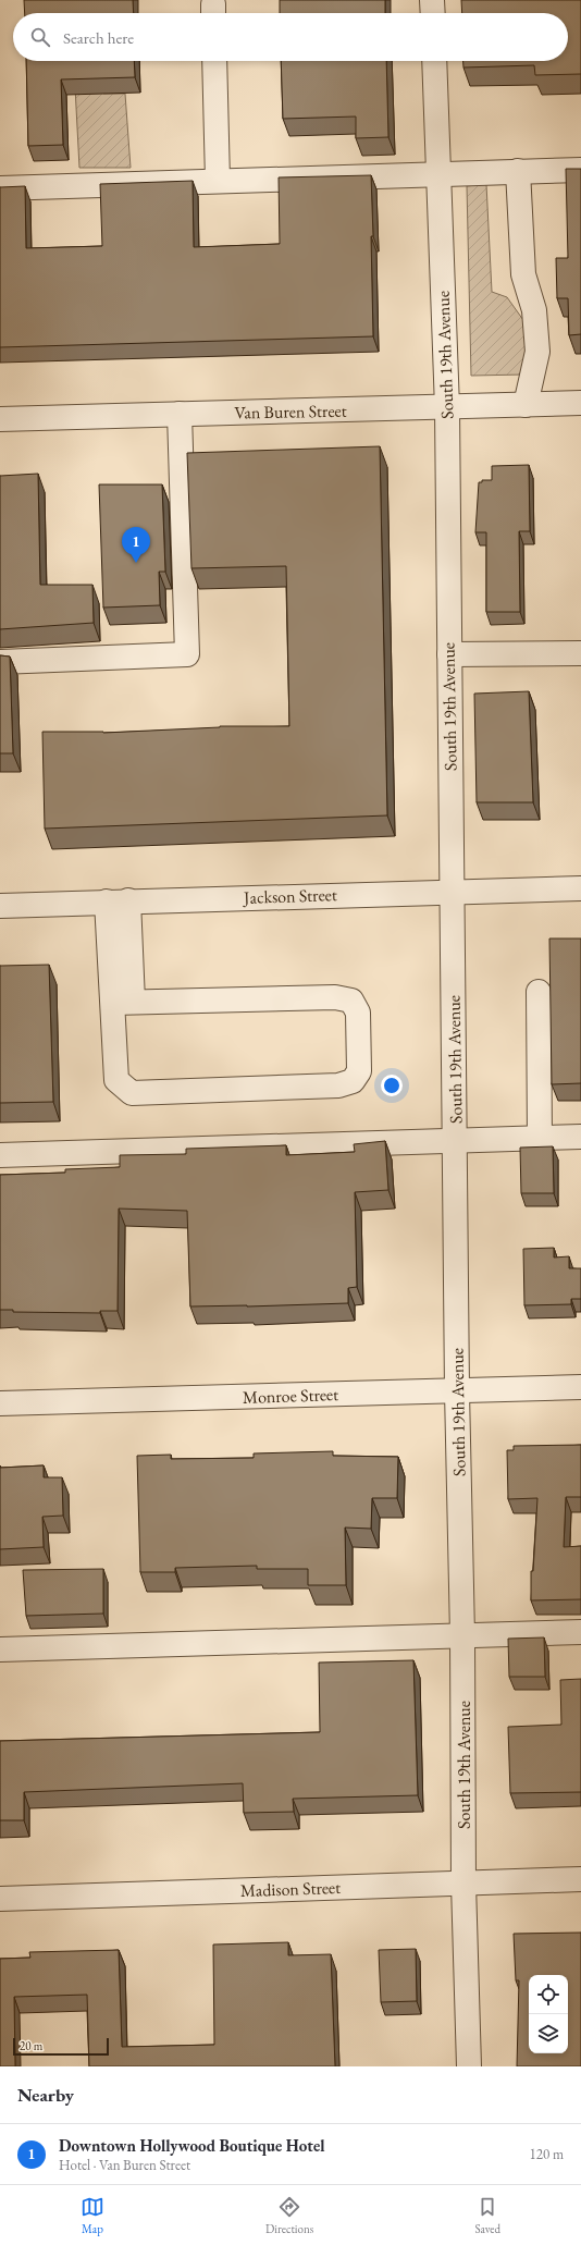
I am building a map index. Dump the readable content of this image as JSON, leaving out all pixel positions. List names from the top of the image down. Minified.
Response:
{"streets":{"street":["South 19th Avenue","Van Buren Street","Jackson Street","Monroe Street","Madison Street"]},"crossings":[["South 19th Avenue","Van Buren Street"],["South 19th Avenue","Jackson Street"],["South 19th Avenue","Monroe Street"],["South 19th Avenue","Madison Street"]],"scale_bar":"20 m","page":{"search":"Search here","pins":"1","scale":"20 m","heading":"Nearby","list":[{"mark":"1","name":"Downtown Hollywood Boutique Hotel","note":"Hotel · Van Buren Street","value":"120 m"}],"nav":["Map","Directions","Saved"]}}
